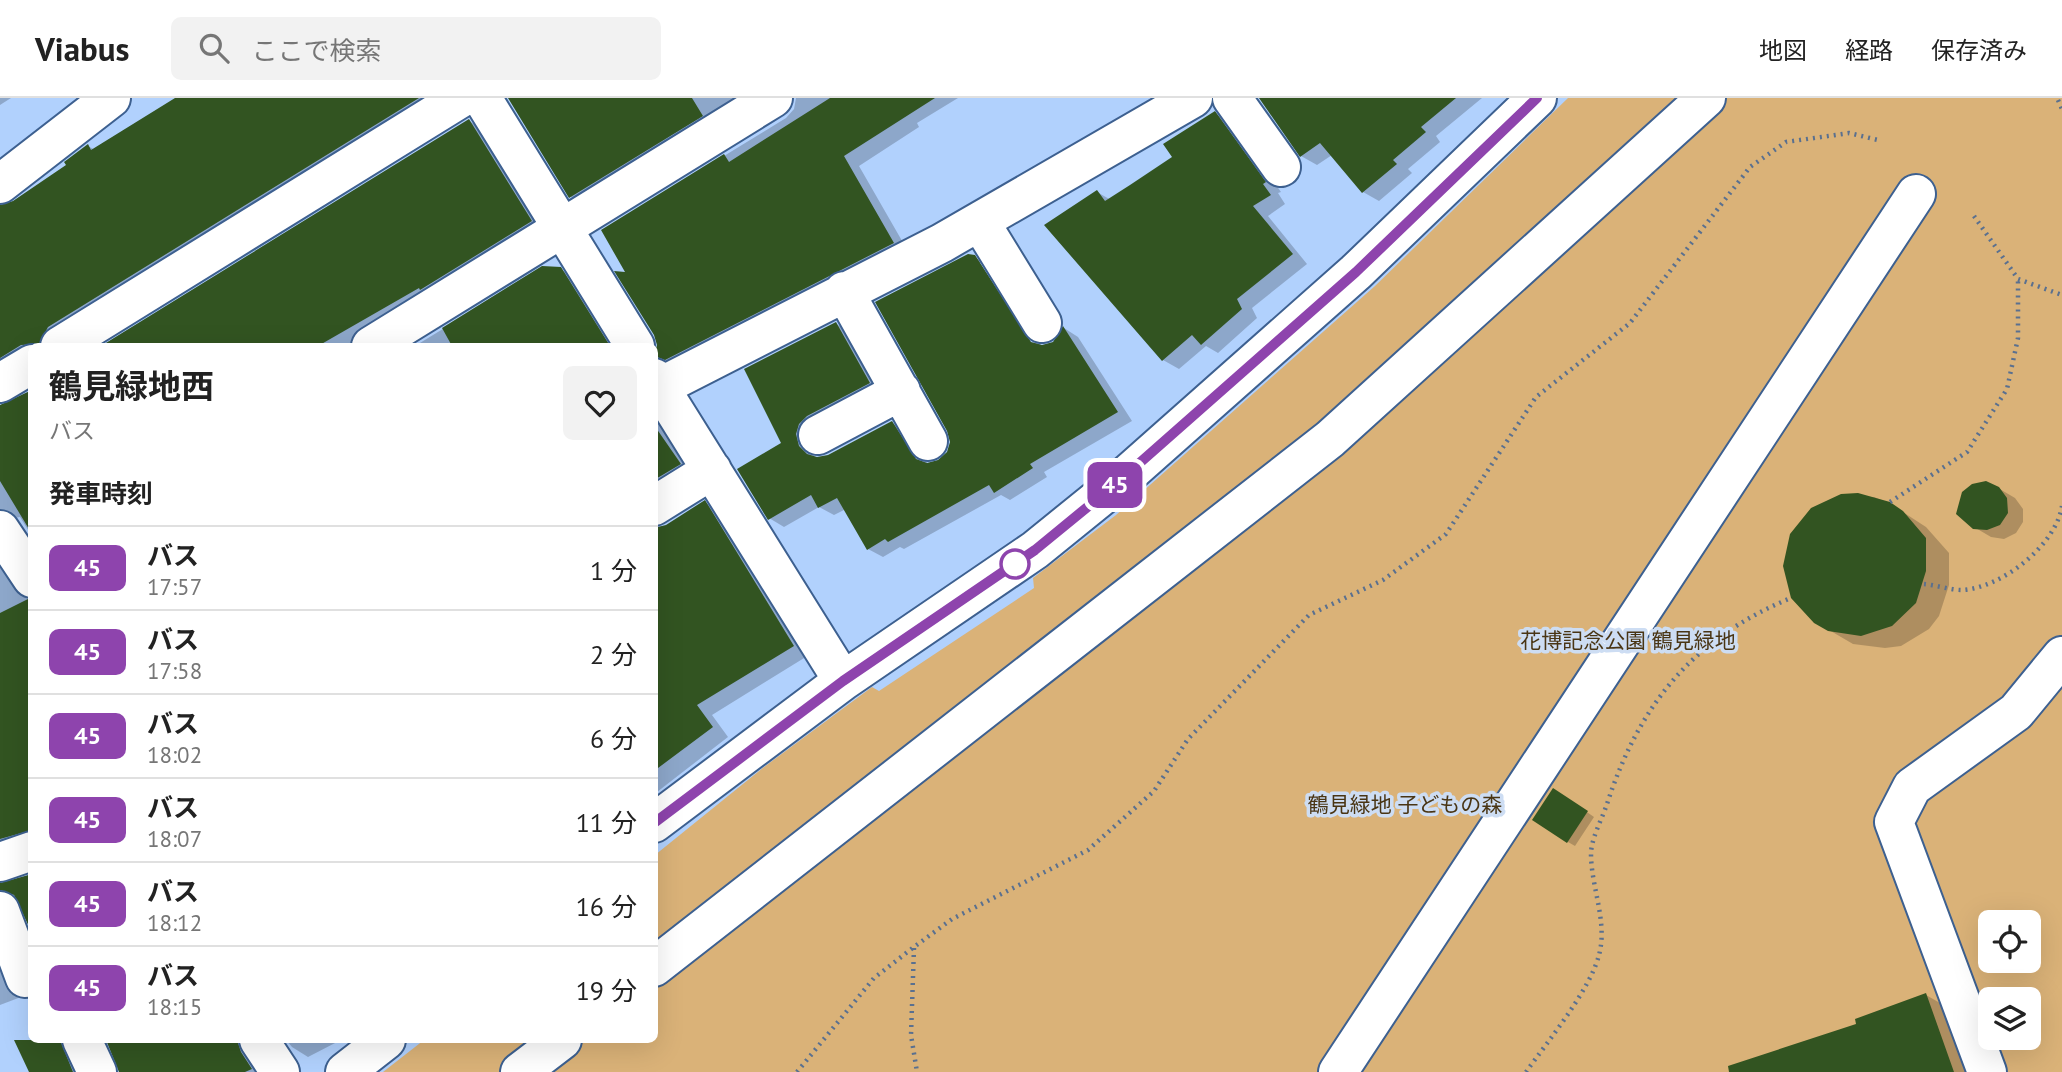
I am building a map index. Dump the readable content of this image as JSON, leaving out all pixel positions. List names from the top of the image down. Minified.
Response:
{"parks":["花博記念公園 鶴見緑地","鶴見緑地 子どもの森"],"lines":["bus line 45"],"page":{"header":"Viabus","search":"ここで検索","nav":["地図","経路","保存済み"],"on_map":"45","heading":[["鶴見緑地西","バス"],"発車時刻"],"list":[{"mark":"45","name":"バス","note":"17:57","value":"1 分"},{"mark":"45","name":"バス","note":"17:58","value":"2 分"},{"mark":"45","name":"バス","note":"18:02","value":"6 分"},{"mark":"45","name":"バス","note":"18:07","value":"11 分"},{"mark":"45","name":"バス","note":"18:12","value":"16 分"},{"mark":"45","name":"バス","note":"18:15","value":"19 分"}]}}
